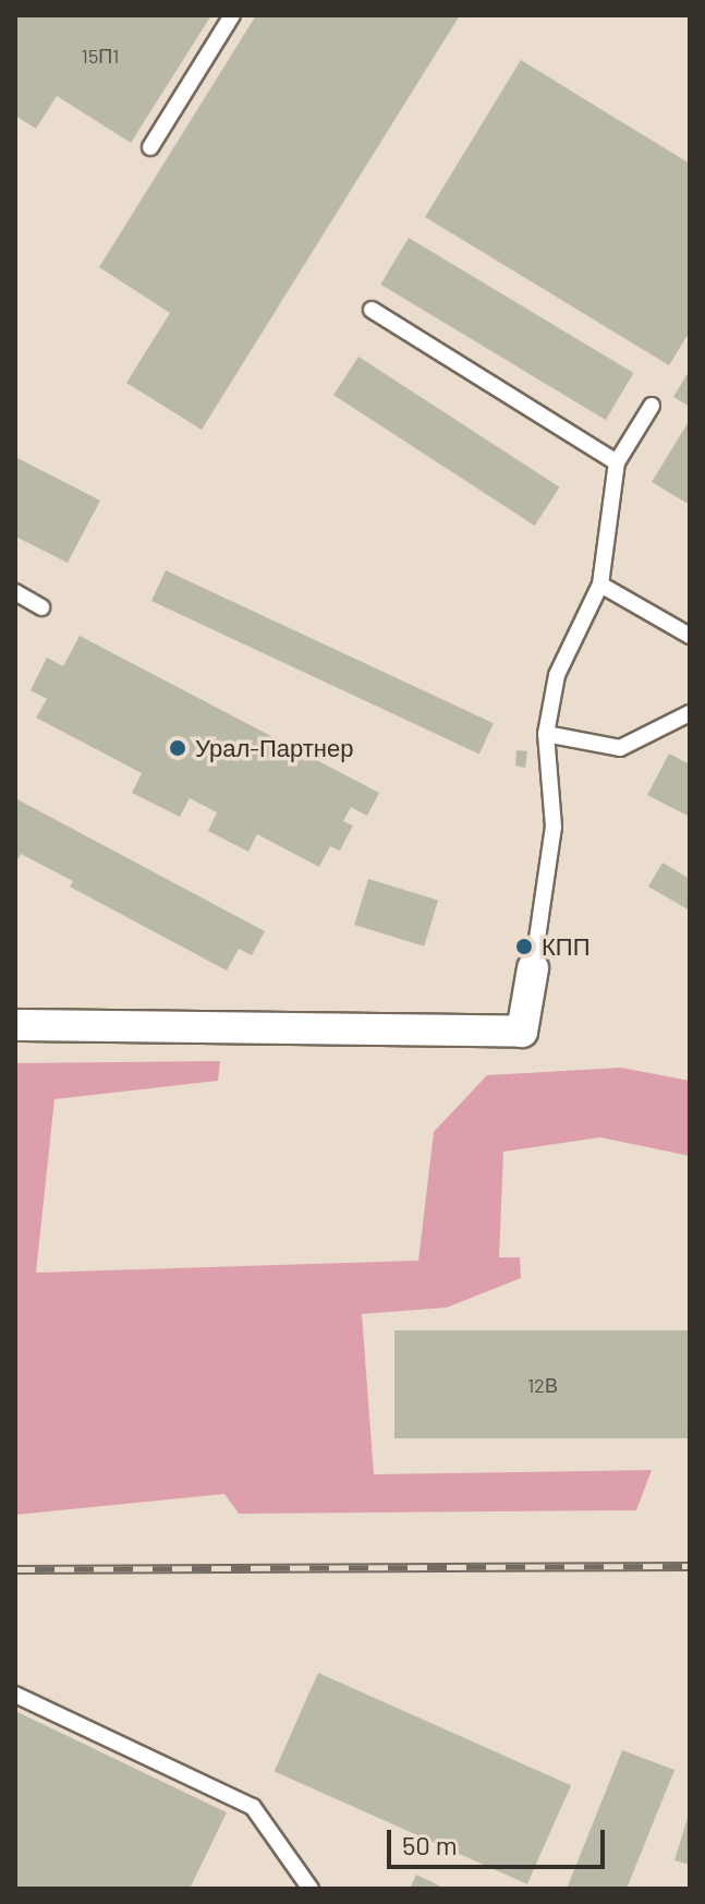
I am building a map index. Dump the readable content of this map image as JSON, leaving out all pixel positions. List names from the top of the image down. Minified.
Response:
{"places":["Урал-Партнер","КПП"],"house_numbers":["15П1","12В"],"scale_bar":"50 m"}
